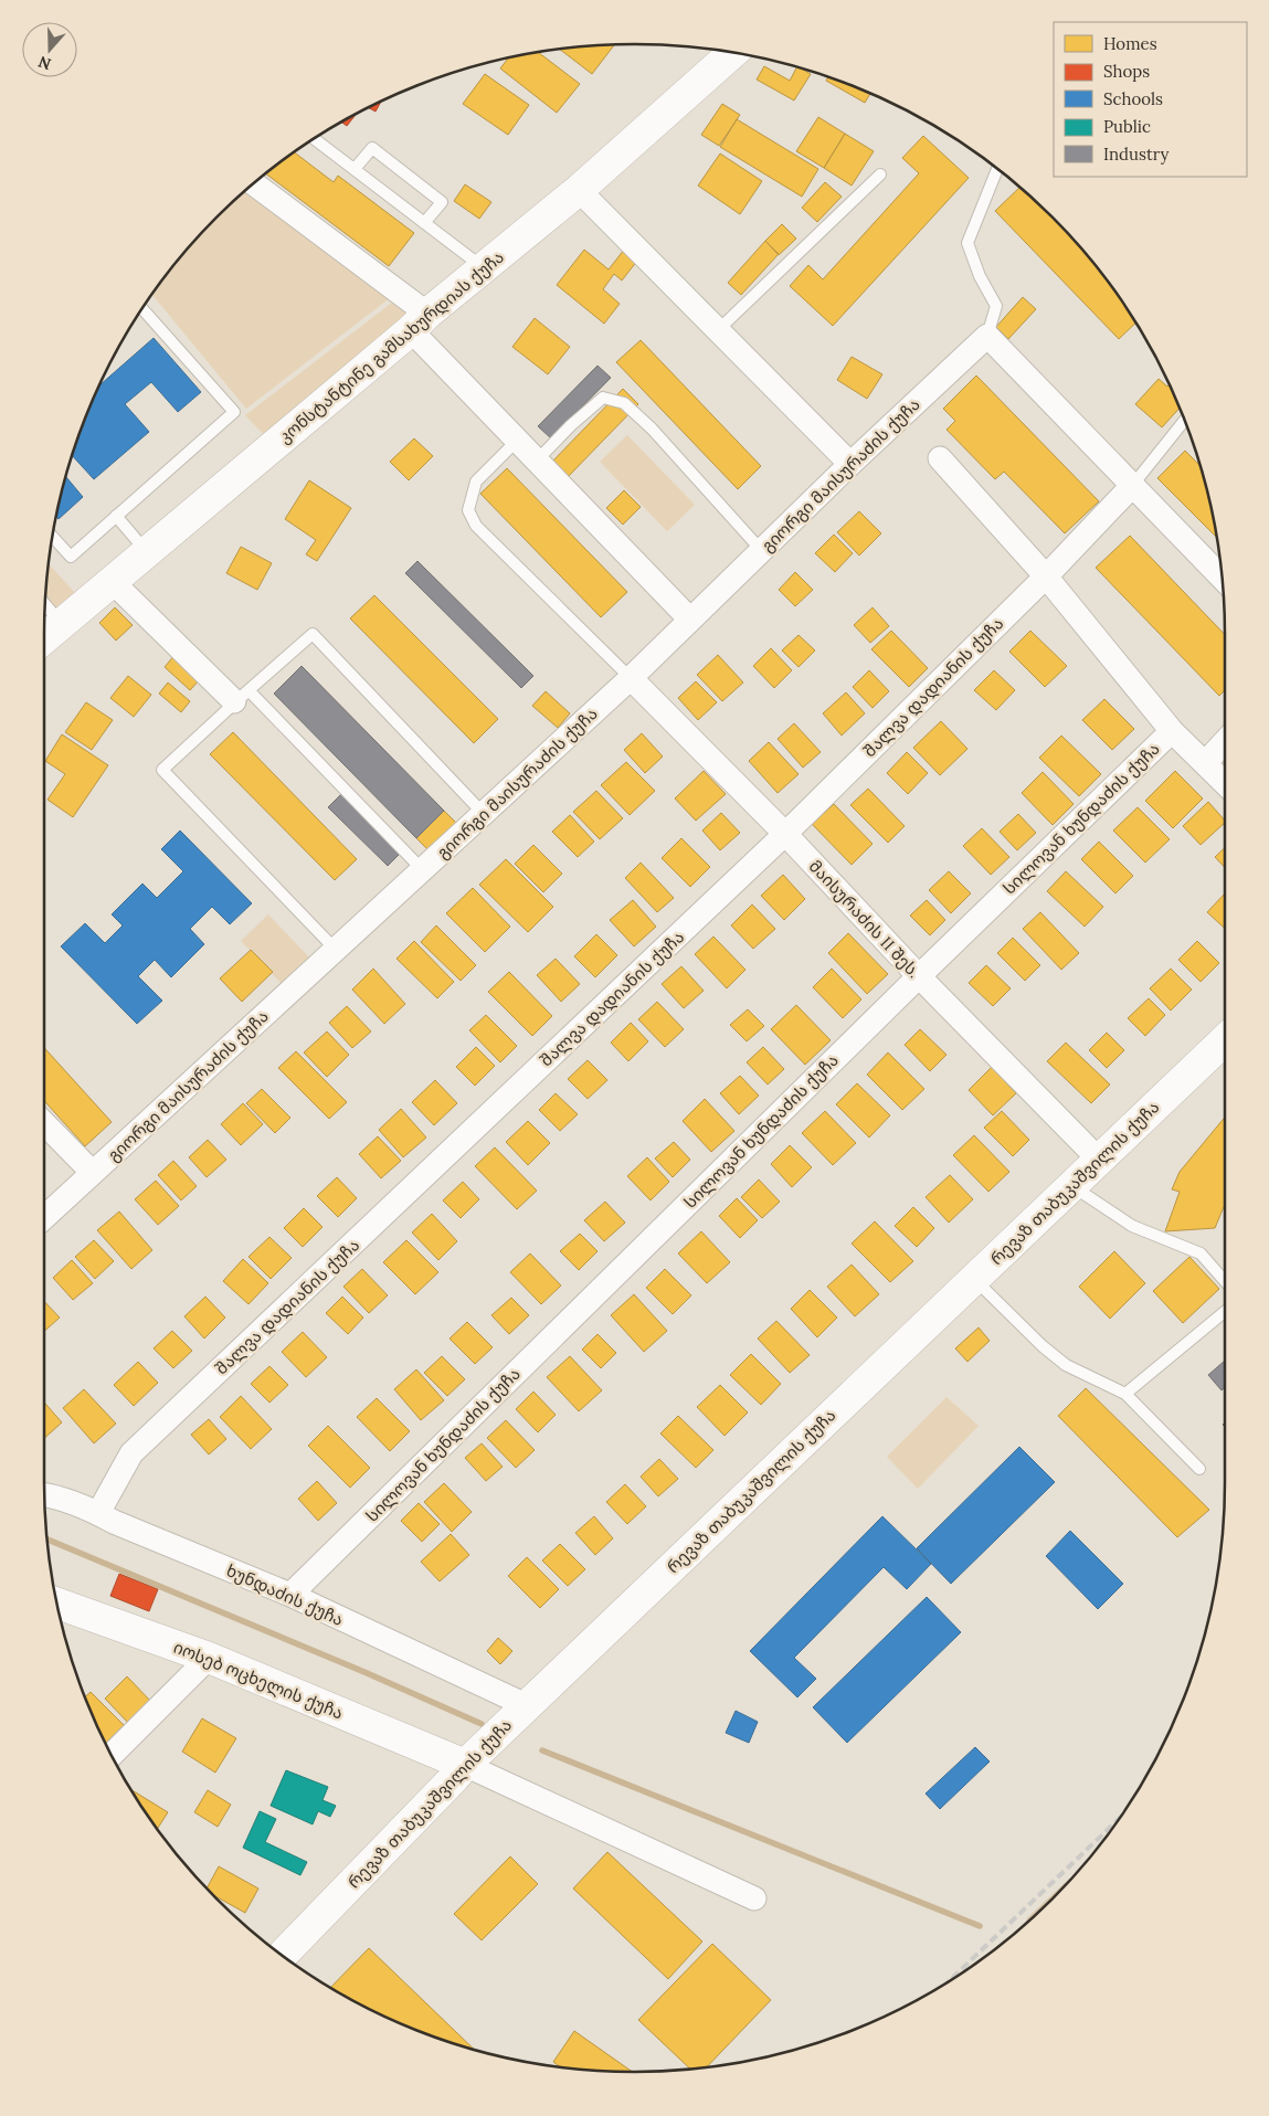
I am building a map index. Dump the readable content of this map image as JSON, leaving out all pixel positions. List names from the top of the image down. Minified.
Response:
{"streets":{"street":["კონსტანტინე გამსახურდიას ქუჩა","გიორგი მაისურაძის ქუჩა","შალვა დადიანის ქუჩა","სილოვან ხუნდაძის ქუჩა","მაისურაძის II შეს.","რევაზ თაბუკაშვილის ქუჩა","ხუნდაძის ქუჩა","იოსებ ოცხელის ქუჩა"]},"crossings":[["გიორგი მაისურაძის ქუჩა","მაისურაძის II შეს."],["შალვა დადიანის ქუჩა","მაისურაძის II შეს."],["შალვა დადიანის ქუჩა","ხუნდაძის ქუჩა"],["სილოვან ხუნდაძის ქუჩა","მაისურაძის II შეს."],["სილოვან ხუნდაძის ქუჩა","ხუნდაძის ქუჩა"],["მაისურაძის II შეს.","რევაზ თაბუკაშვილის ქუჩა"],["რევაზ თაბუკაშვილის ქუჩა","ხუნდაძის ქუჩა"],["რევაზ თაბუკაშვილის ქუჩა","იოსებ ოცხელის ქუჩა"]],"legend":["Homes","Shops","Schools","Public","Industry"],"north":"bottom"}
